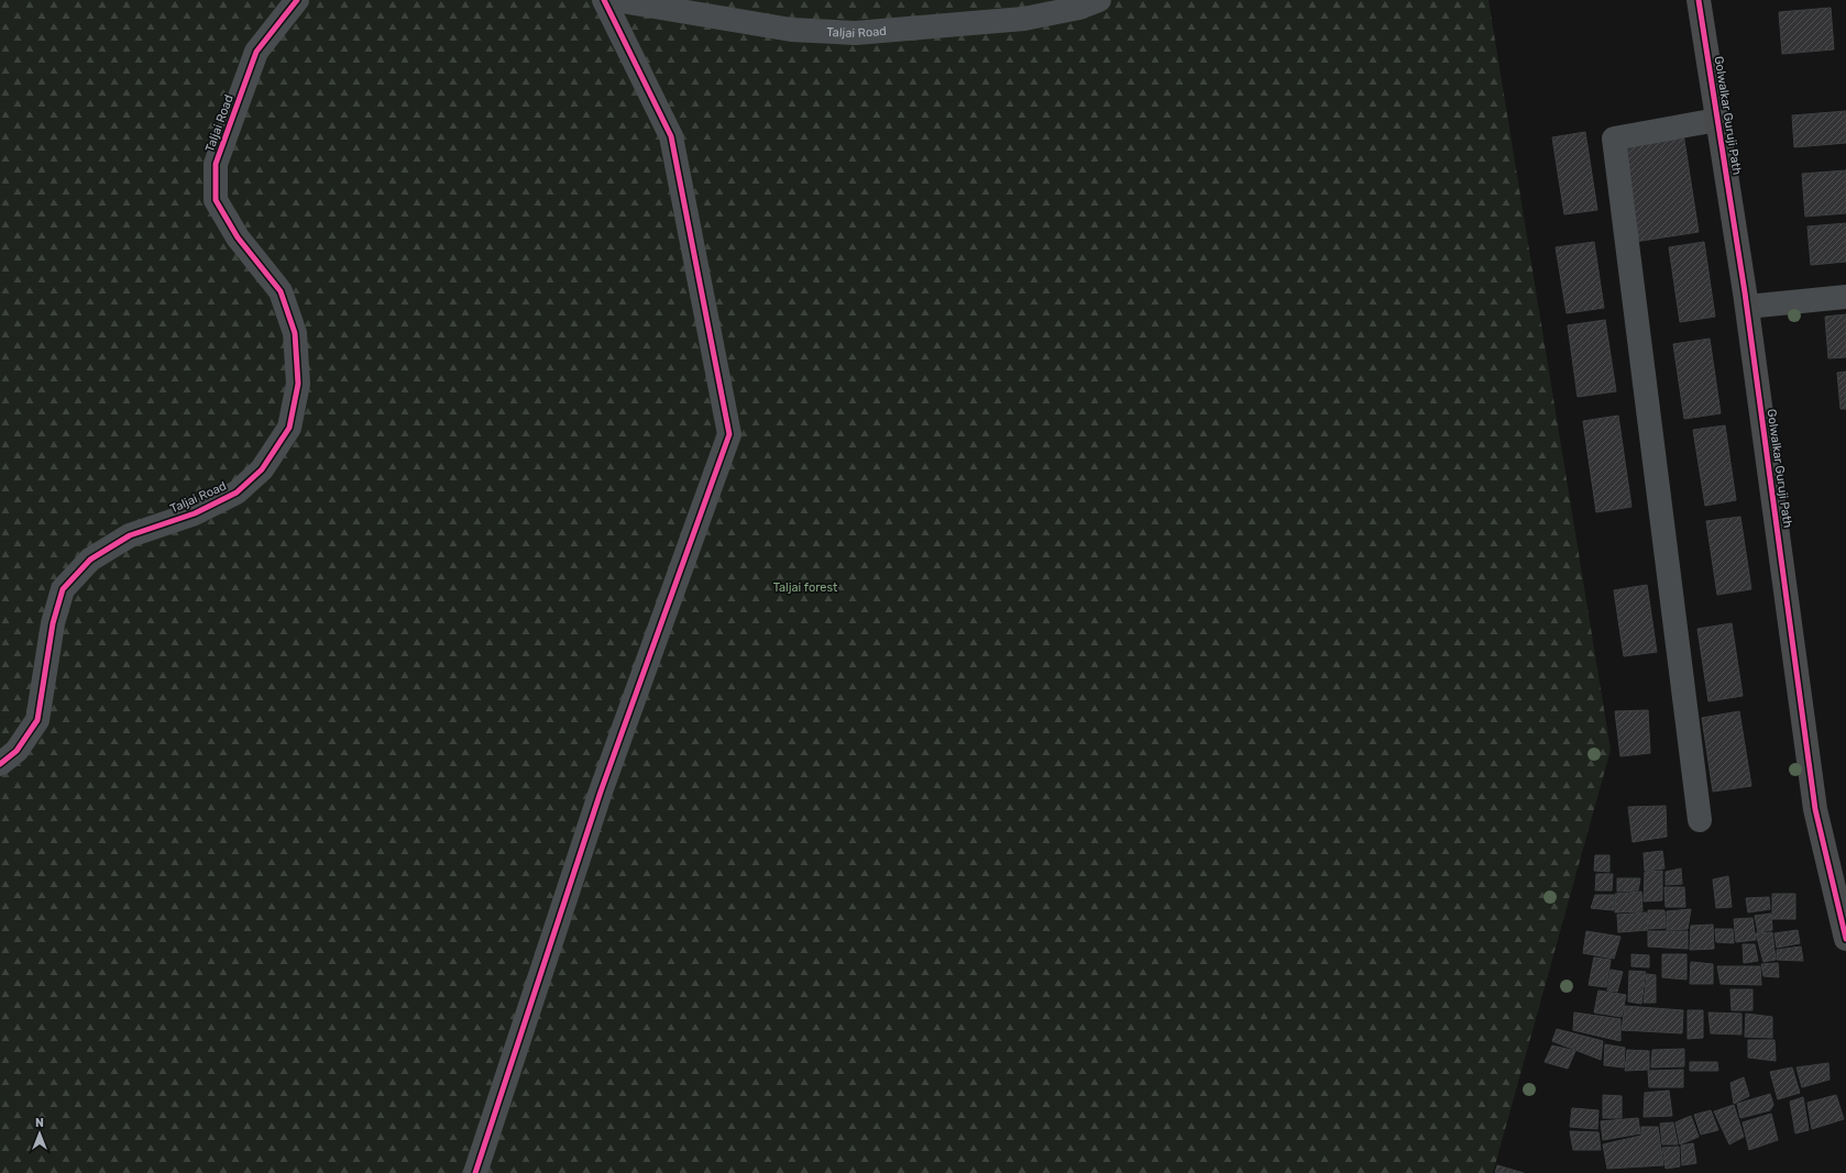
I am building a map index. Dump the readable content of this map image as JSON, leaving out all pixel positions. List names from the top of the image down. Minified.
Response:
{"streets":{"street":["Taljai Road","Golwalkar Guruji Path"]},"parks":["Taljai forest"],"north":"top"}
